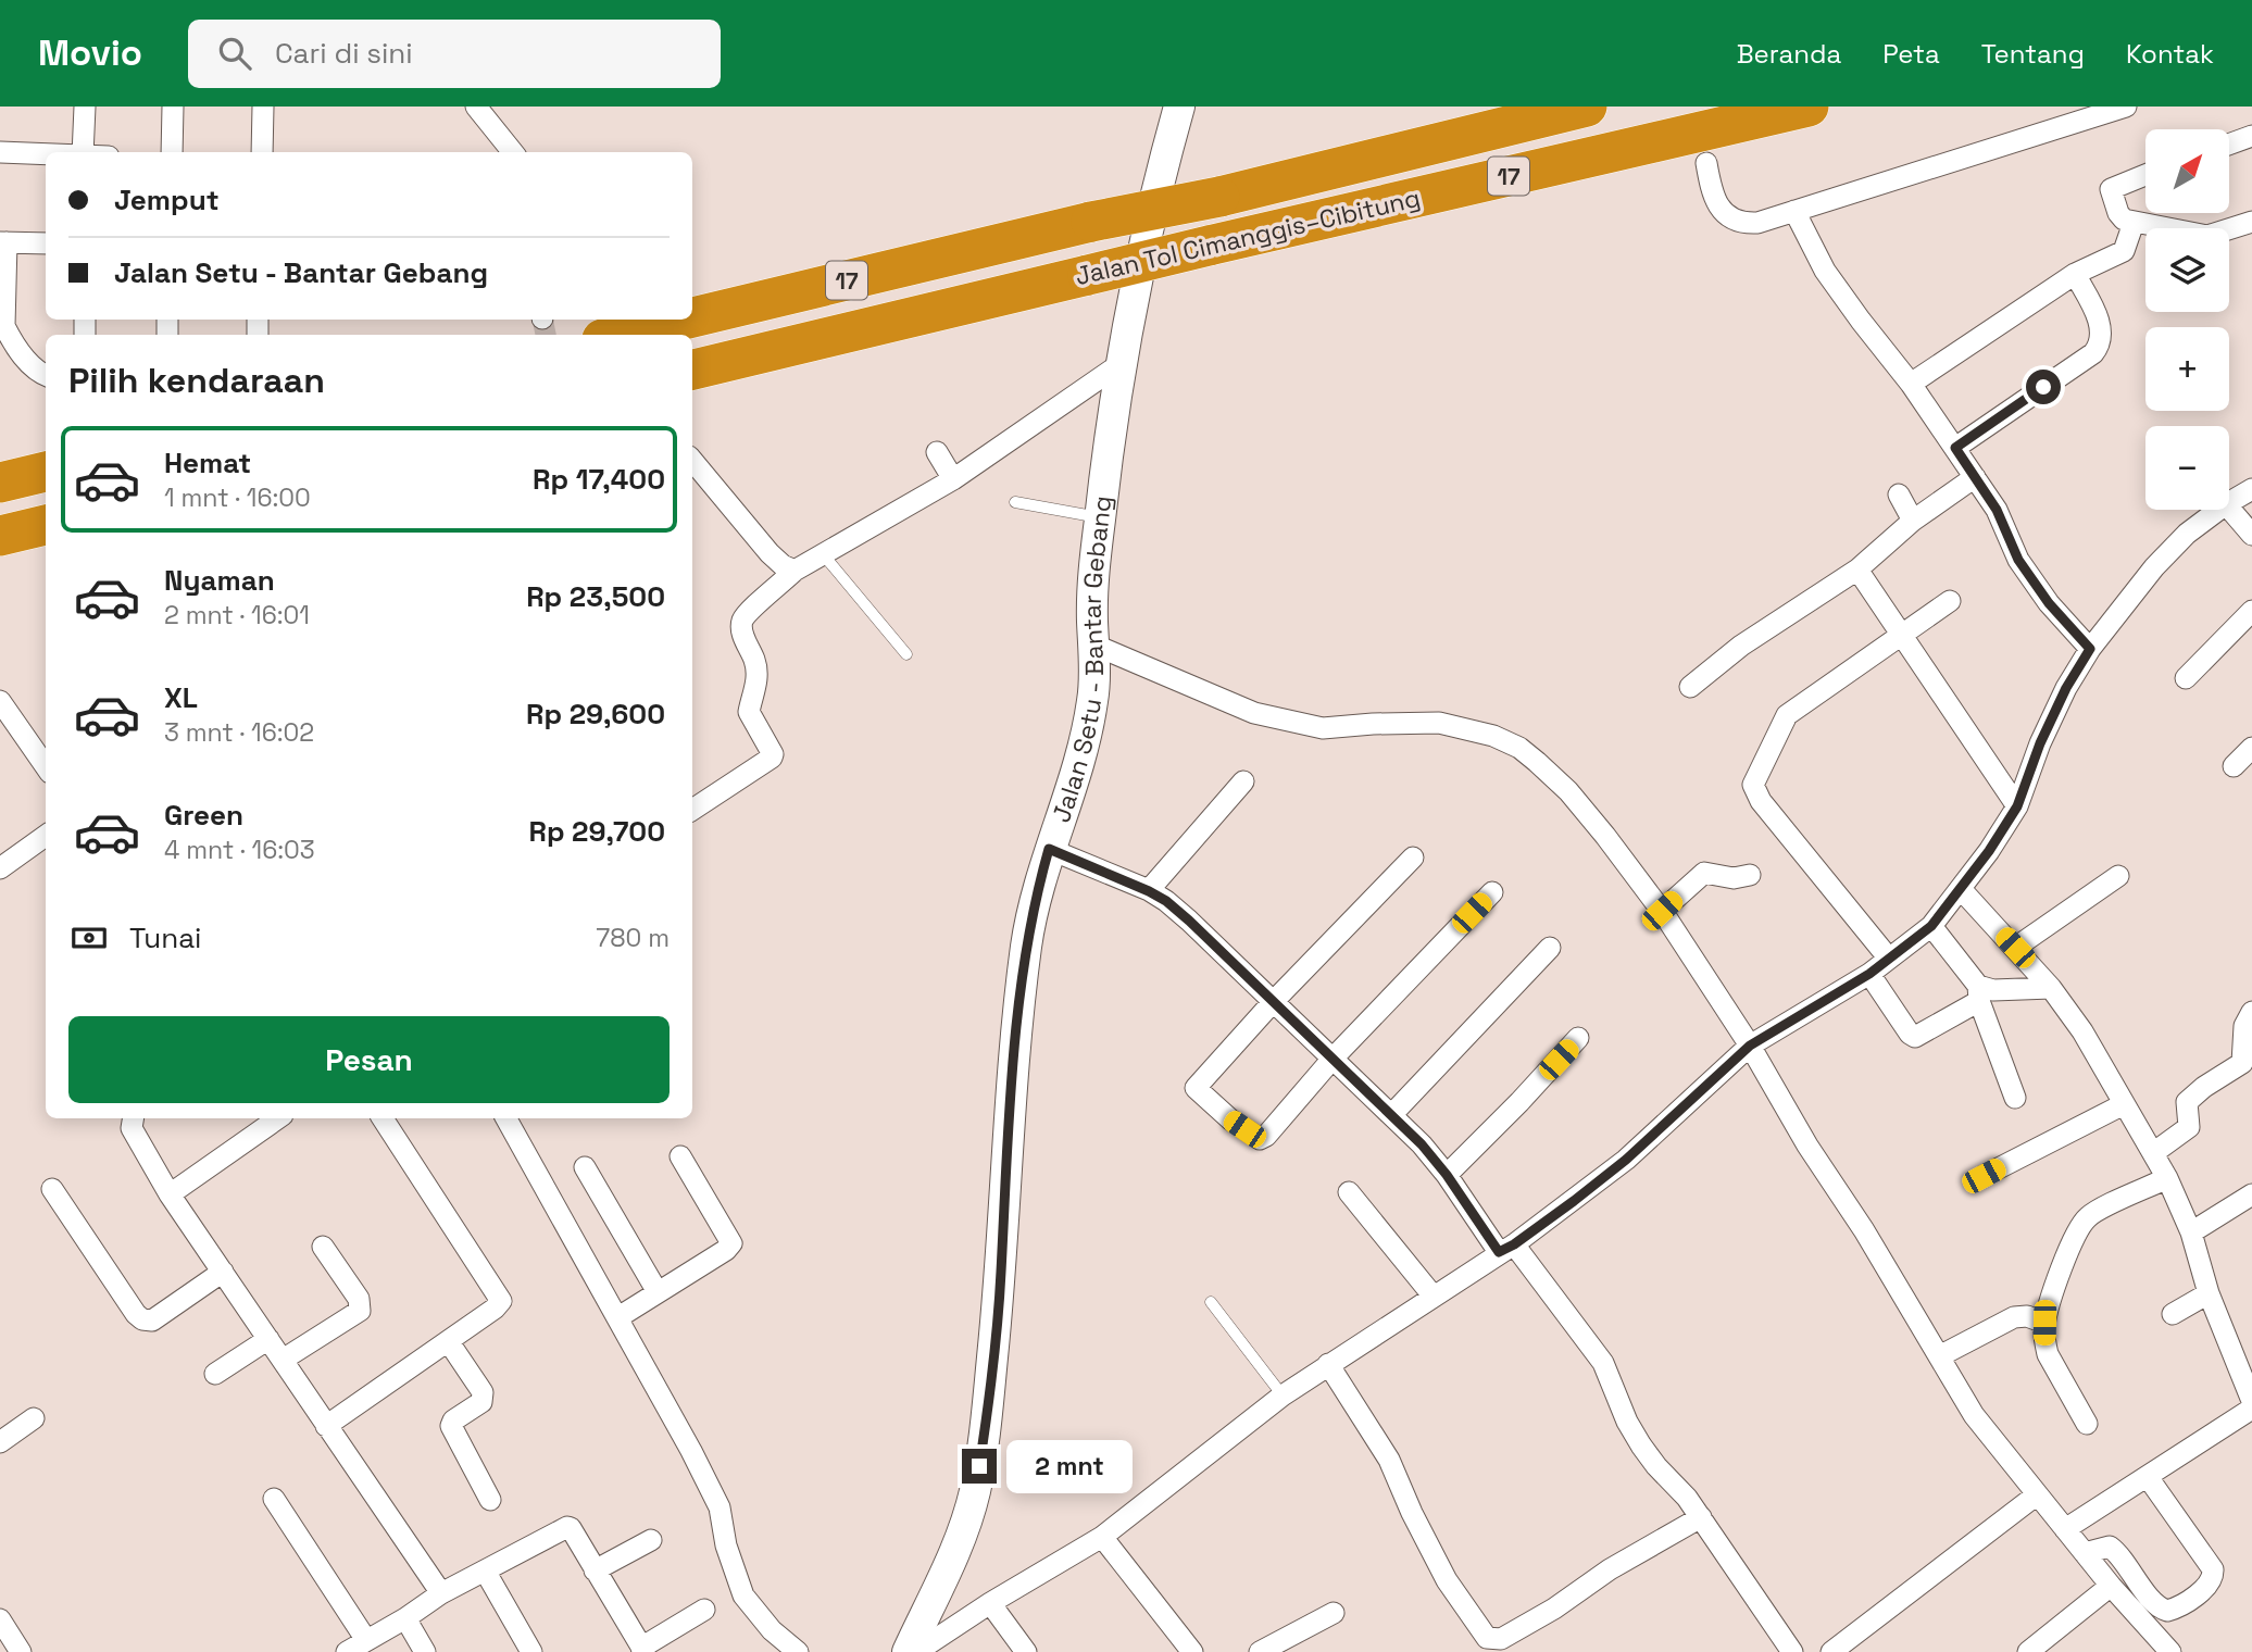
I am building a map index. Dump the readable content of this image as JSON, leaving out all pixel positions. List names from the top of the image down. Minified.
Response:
{"streets":{"highway":["17","Jalan Tol Cimanggis–Cibitung"],"main road":["Jalan Setu - Bantar Gebang"]},"north":"top right","page":{"header":"Movio","search":"Cari di sini","nav":["Beranda","Peta","Tentang","Kontak"],"map_buttons":["+","−"],"banner":["Jemput","Jalan Setu - Bantar Gebang"],"heading":"Pilih kendaraan","list":[{"name":"Hemat","note":"1 mnt · 16:00","value":"Rp 17,400"},{"name":"Nyaman","note":"2 mnt · 16:01","value":"Rp 23,500"},{"name":"XL","note":"3 mnt · 16:02","value":"Rp 29,600"},{"name":"Green","note":"4 mnt · 16:03","value":"Rp 29,700"}],"pay":["Tunai","780 m"],"buttons":"Pesan","bubble":"2 mnt"}}
